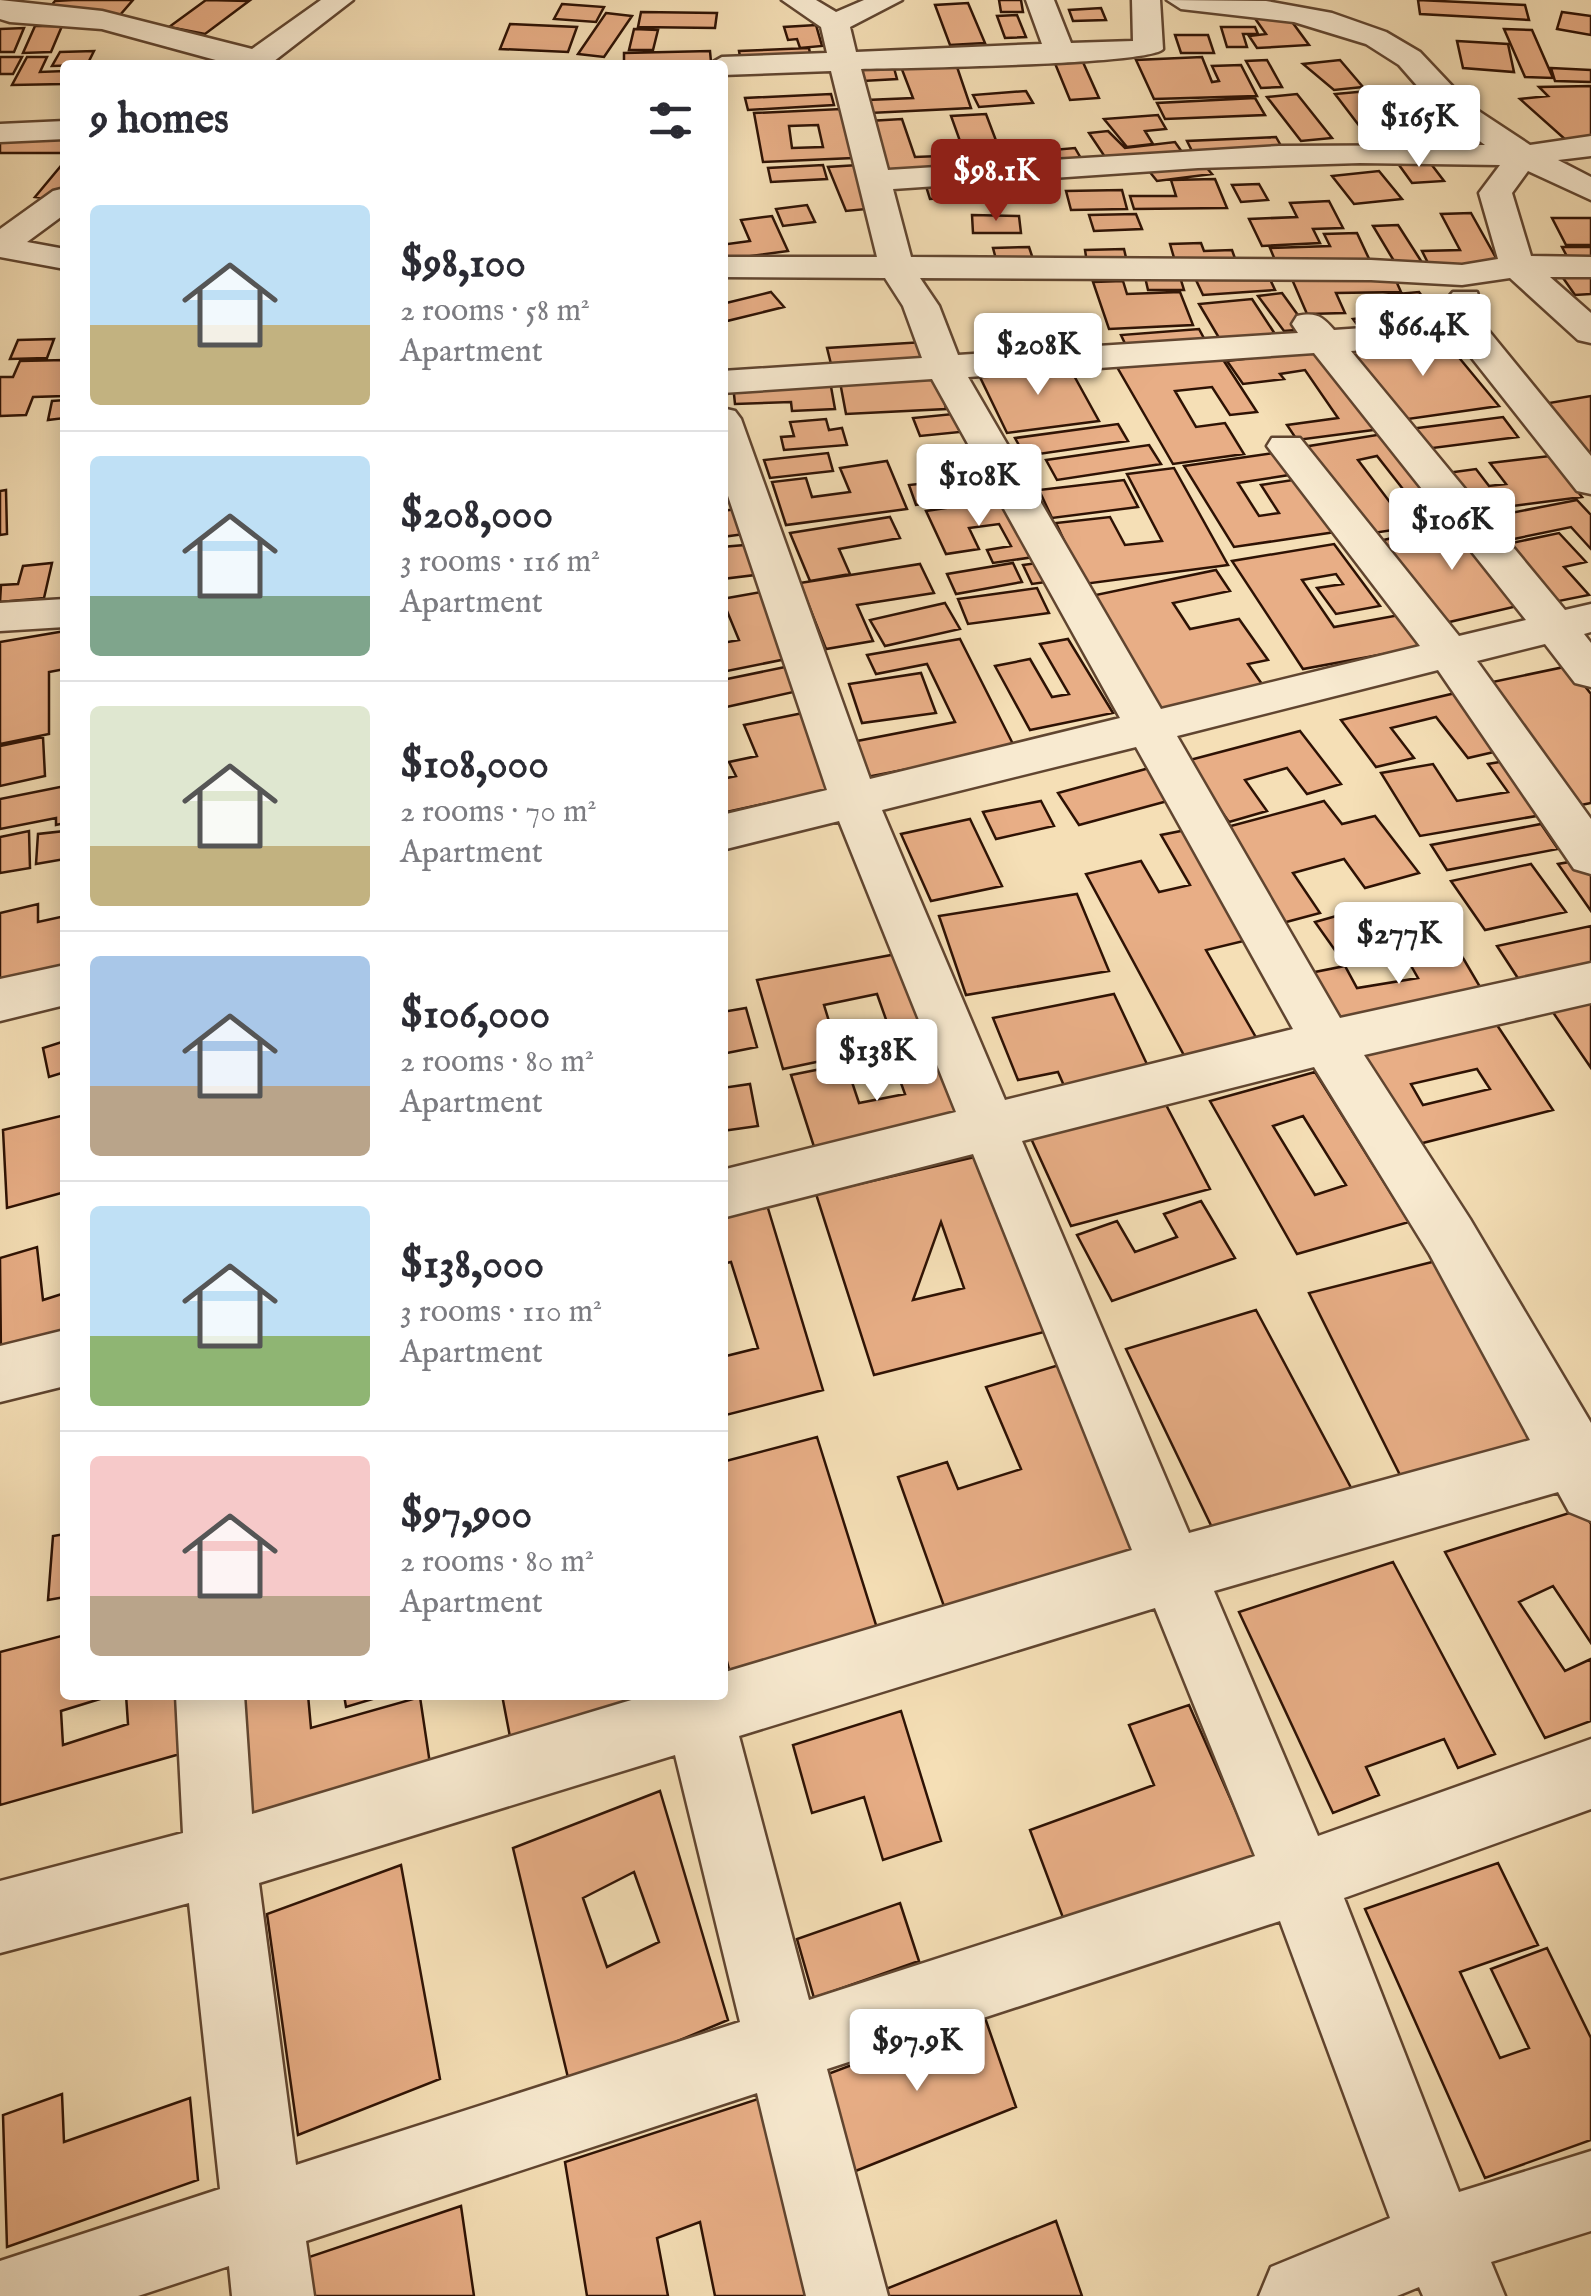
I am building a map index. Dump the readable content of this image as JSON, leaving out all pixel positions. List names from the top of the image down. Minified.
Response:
{"page":{"heading":"9 homes","price":["$165K","$98.1K","$66.4K","$208K","$108K","$106K","$277K","$138K","$97.9K"],"list":[{"name":"$98,100","note":"2 rooms · 58 m² · Apartment"},{"name":"$208,000","note":"3 rooms · 116 m² · Apartment"},{"name":"$108,000","note":"2 rooms · 70 m² · Apartment"},{"name":"$106,000","note":"2 rooms · 80 m² · Apartment"},{"name":"$138,000","note":"3 rooms · 110 m² · Apartment"},{"name":"$97,900","note":"2 rooms · 80 m² · Apartment"}]}}
